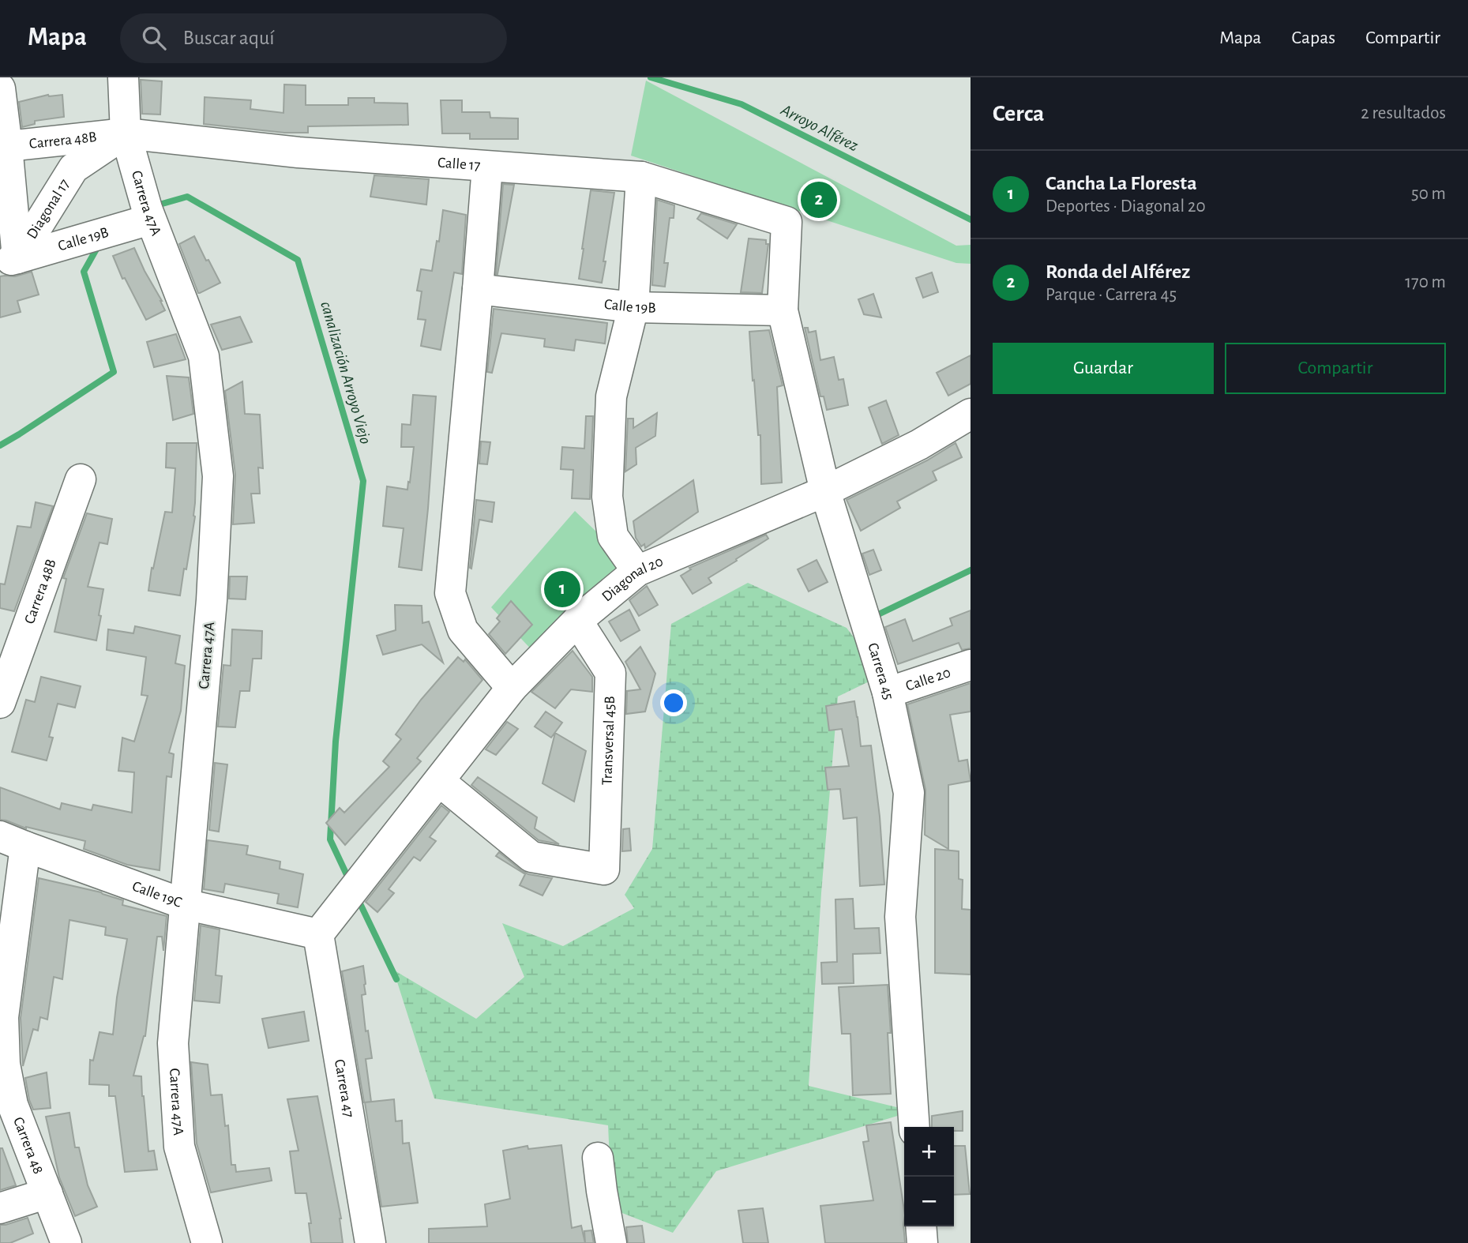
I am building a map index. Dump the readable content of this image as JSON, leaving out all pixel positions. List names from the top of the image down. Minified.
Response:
{"streets":{"street":["Carrera 48B","Calle 17","Carrera 47A","Diagonal 17","Calle 19B","Diagonal 20","Carrera 45","Calle 20","Transversal 45B","Calle 19C","Carrera 47","Carrera 48"]},"crossings":[["Carrera 48B","Calle 17"],["Carrera 48B","Carrera 47A"],["Carrera 48B","Diagonal 17"],["Calle 17","Carrera 47A"],["Calle 17","Diagonal 17"],["Calle 17","Carrera 45"],["Carrera 47A","Diagonal 17"],["Carrera 47A","Calle 19B"],["Carrera 47A","Calle 19C"],["Diagonal 17","Calle 19B"],["Calle 19B","Carrera 45"],["Diagonal 20","Carrera 45"],["Diagonal 20","Transversal 45B"],["Diagonal 20","Calle 19C"],["Diagonal 20","Carrera 47"],["Carrera 45","Calle 20"],["Calle 19C","Carrera 47"],["Calle 19C","Carrera 48"]],"water":["Arroyo Alférez","canalización Arroyo Viejo"],"page":{"header":"Mapa","search":"Buscar aquí","nav":["Mapa","Capas","Compartir"],"heading":["Cerca","2 resultados"],"list":[{"mark":"1","name":"Cancha La Floresta","note":"Deportes · Diagonal 20","value":"50 m"},{"mark":"2","name":"Ronda del Alférez","note":"Parque · Carrera 45","value":"170 m"}],"pins":["2","1"],"buttons":["Guardar","Compartir"],"map_buttons":["+","−"]}}
